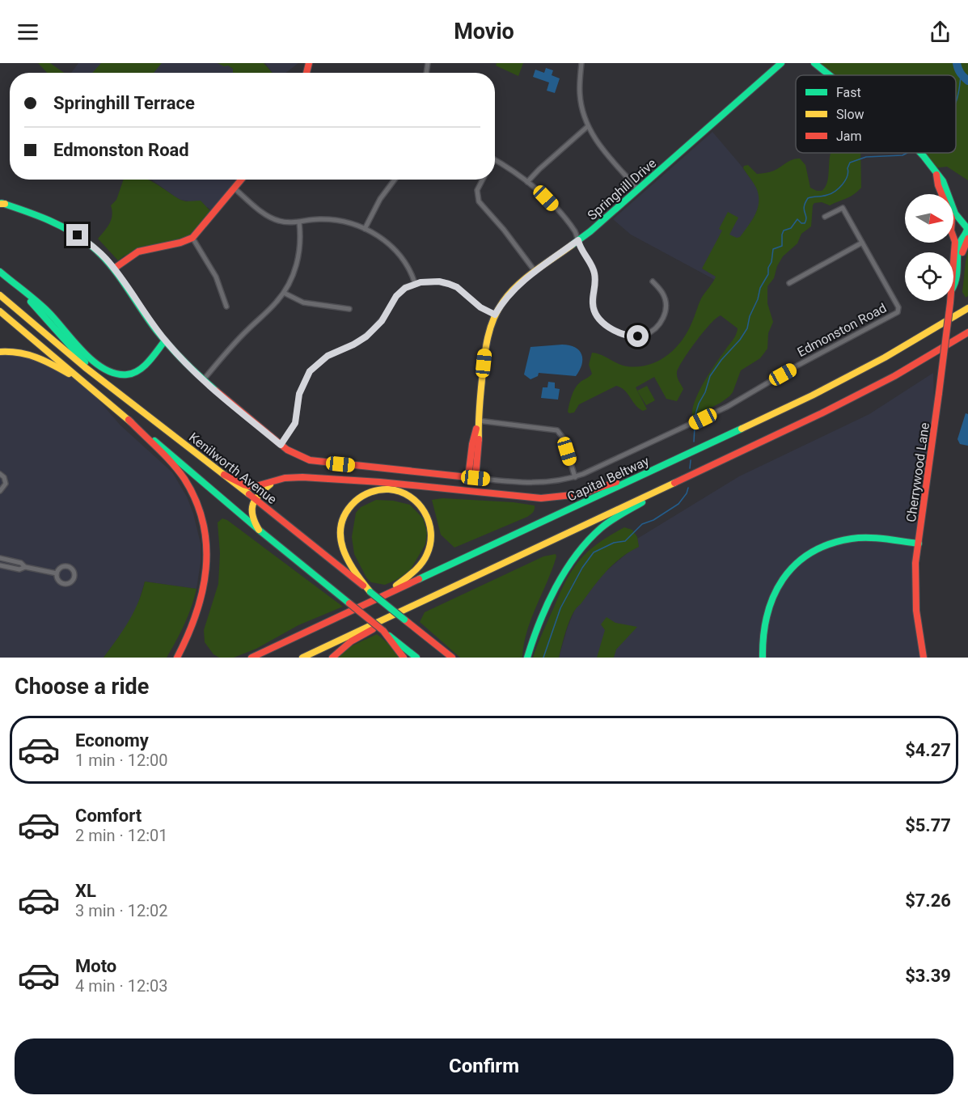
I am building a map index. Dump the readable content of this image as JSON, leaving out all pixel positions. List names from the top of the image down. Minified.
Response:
{"streets":{"main road":["Springhill Drive","Edmonston Road","Kenilworth Avenue","Cherrywood Lane","Capital Beltway"]},"crossings":[["Springhill Drive","Edmonston Road"]],"legend":["Fast","Slow","Jam"],"north":"right","page":{"header":"Movio","banner":["Springhill Terrace","Edmonston Road"],"heading":"Choose a ride","list":[{"name":"Economy","note":"1 min · 12:00","value":"$4.27"},{"name":"Comfort","note":"2 min · 12:01","value":"$5.77"},{"name":"XL","note":"3 min · 12:02","value":"$7.26"},{"name":"Moto","note":"4 min · 12:03","value":"$3.39"}],"buttons":"Confirm"}}
